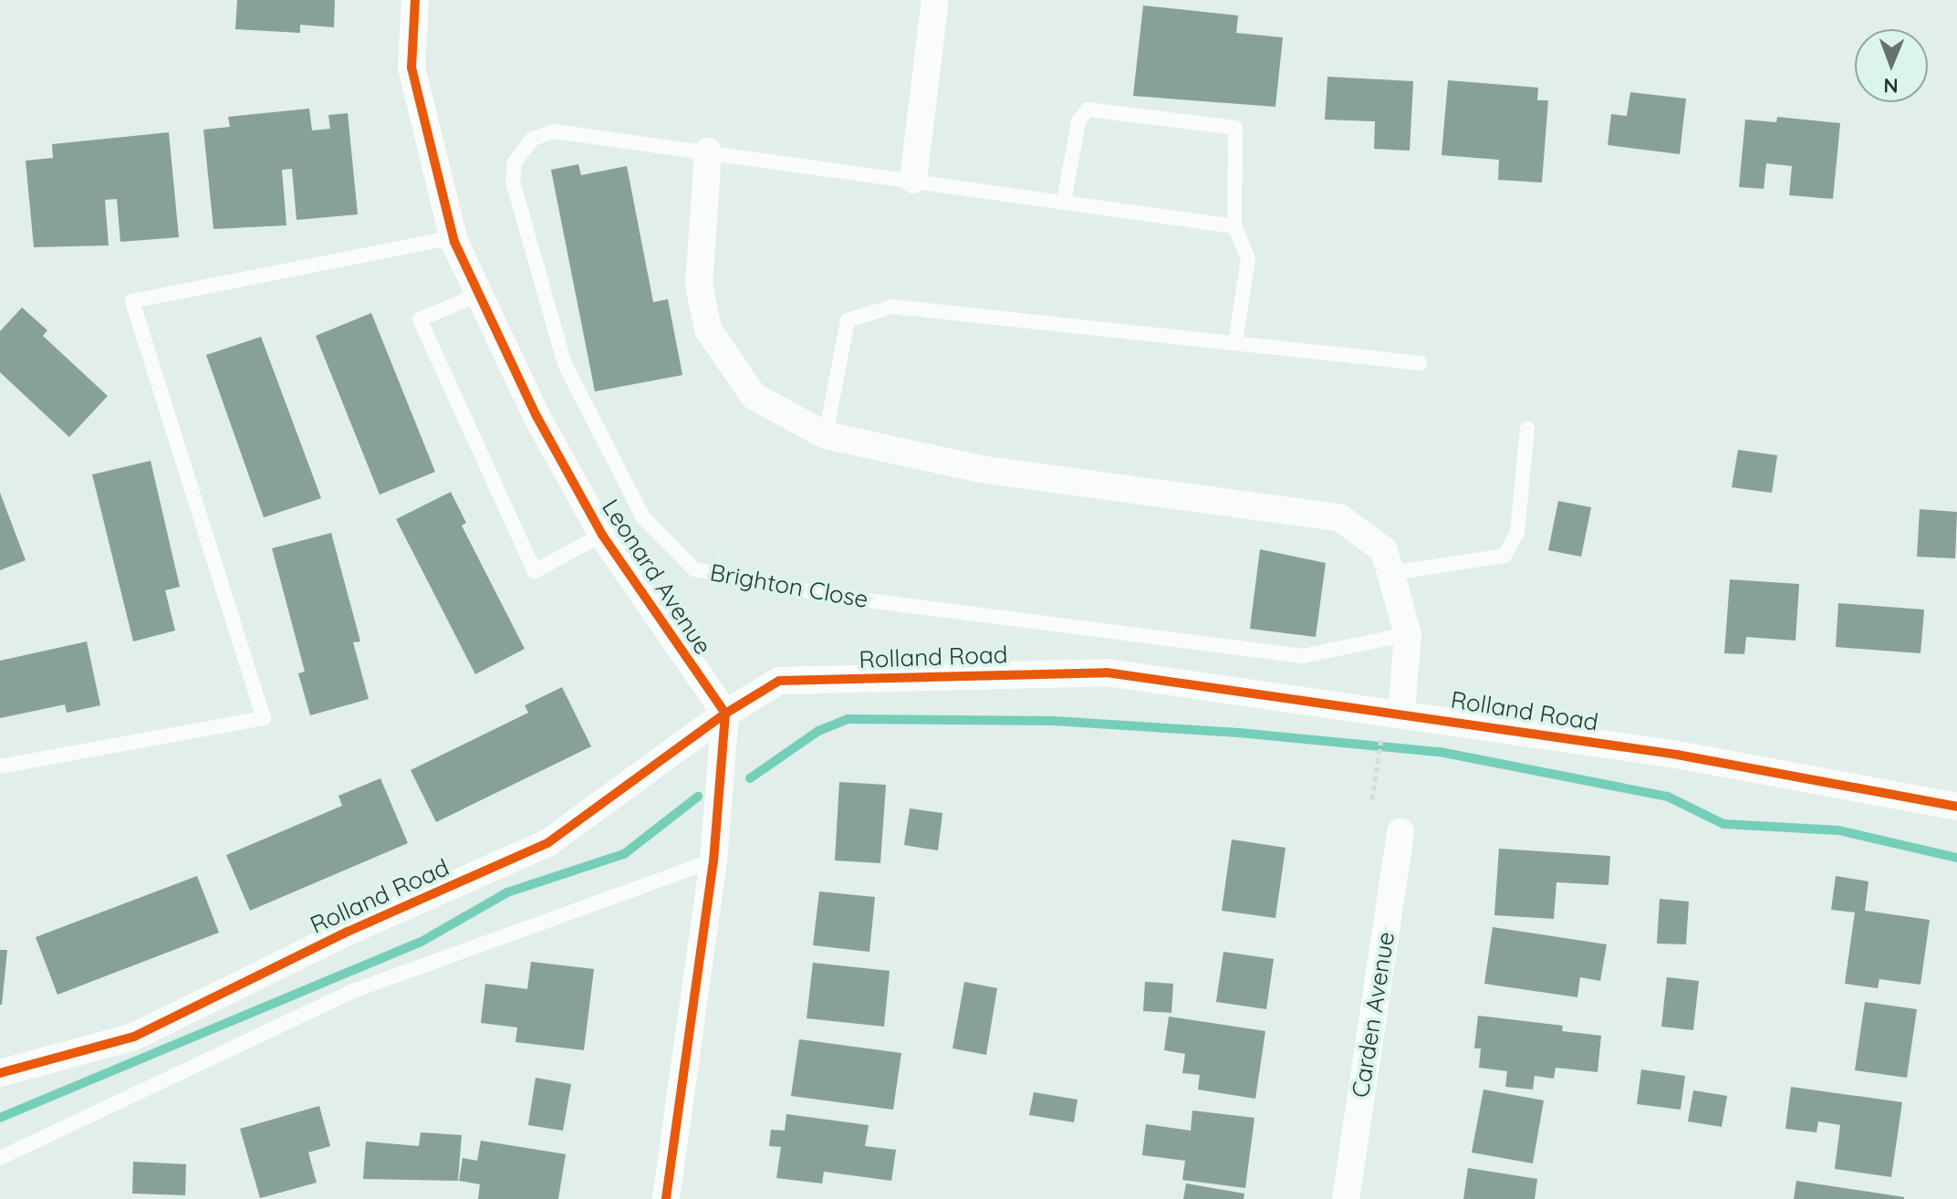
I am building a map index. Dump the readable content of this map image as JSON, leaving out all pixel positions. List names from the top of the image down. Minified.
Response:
{"streets":{"street":["Leonard Avenue","Rolland Road","Carden Avenue"],"lane":["Brighton Close"]},"crossings":[["Leonard Avenue","Rolland Road"]],"north":"bottom"}
